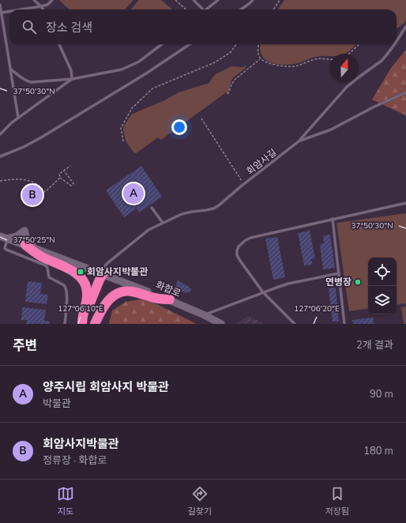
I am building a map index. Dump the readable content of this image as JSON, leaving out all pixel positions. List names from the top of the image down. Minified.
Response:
{"streets":{"main road":["화합로"],"lane":["회암사길"]},"crossings":[["회암사길","화합로"]],"places":{"transit":["회암사지박불관"],"other":["연병장"]},"north":"top","page":{"search":"장소 검색","pins":["A","B"],"heading":["주변","2개 결과"],"list":[{"mark":"A","name":"양주시립 회암사지 박물관","note":"박물관","value":"90 m"},{"mark":"B","name":"회암사지박물관","note":"정류장 · 화합로","value":"180 m"}],"nav":["지도","길찾기","저장됨"]},"coordinates":["37°50'30\"N","37°50'25\"N","127°06'10\"E","127°06'20\"E"]}
